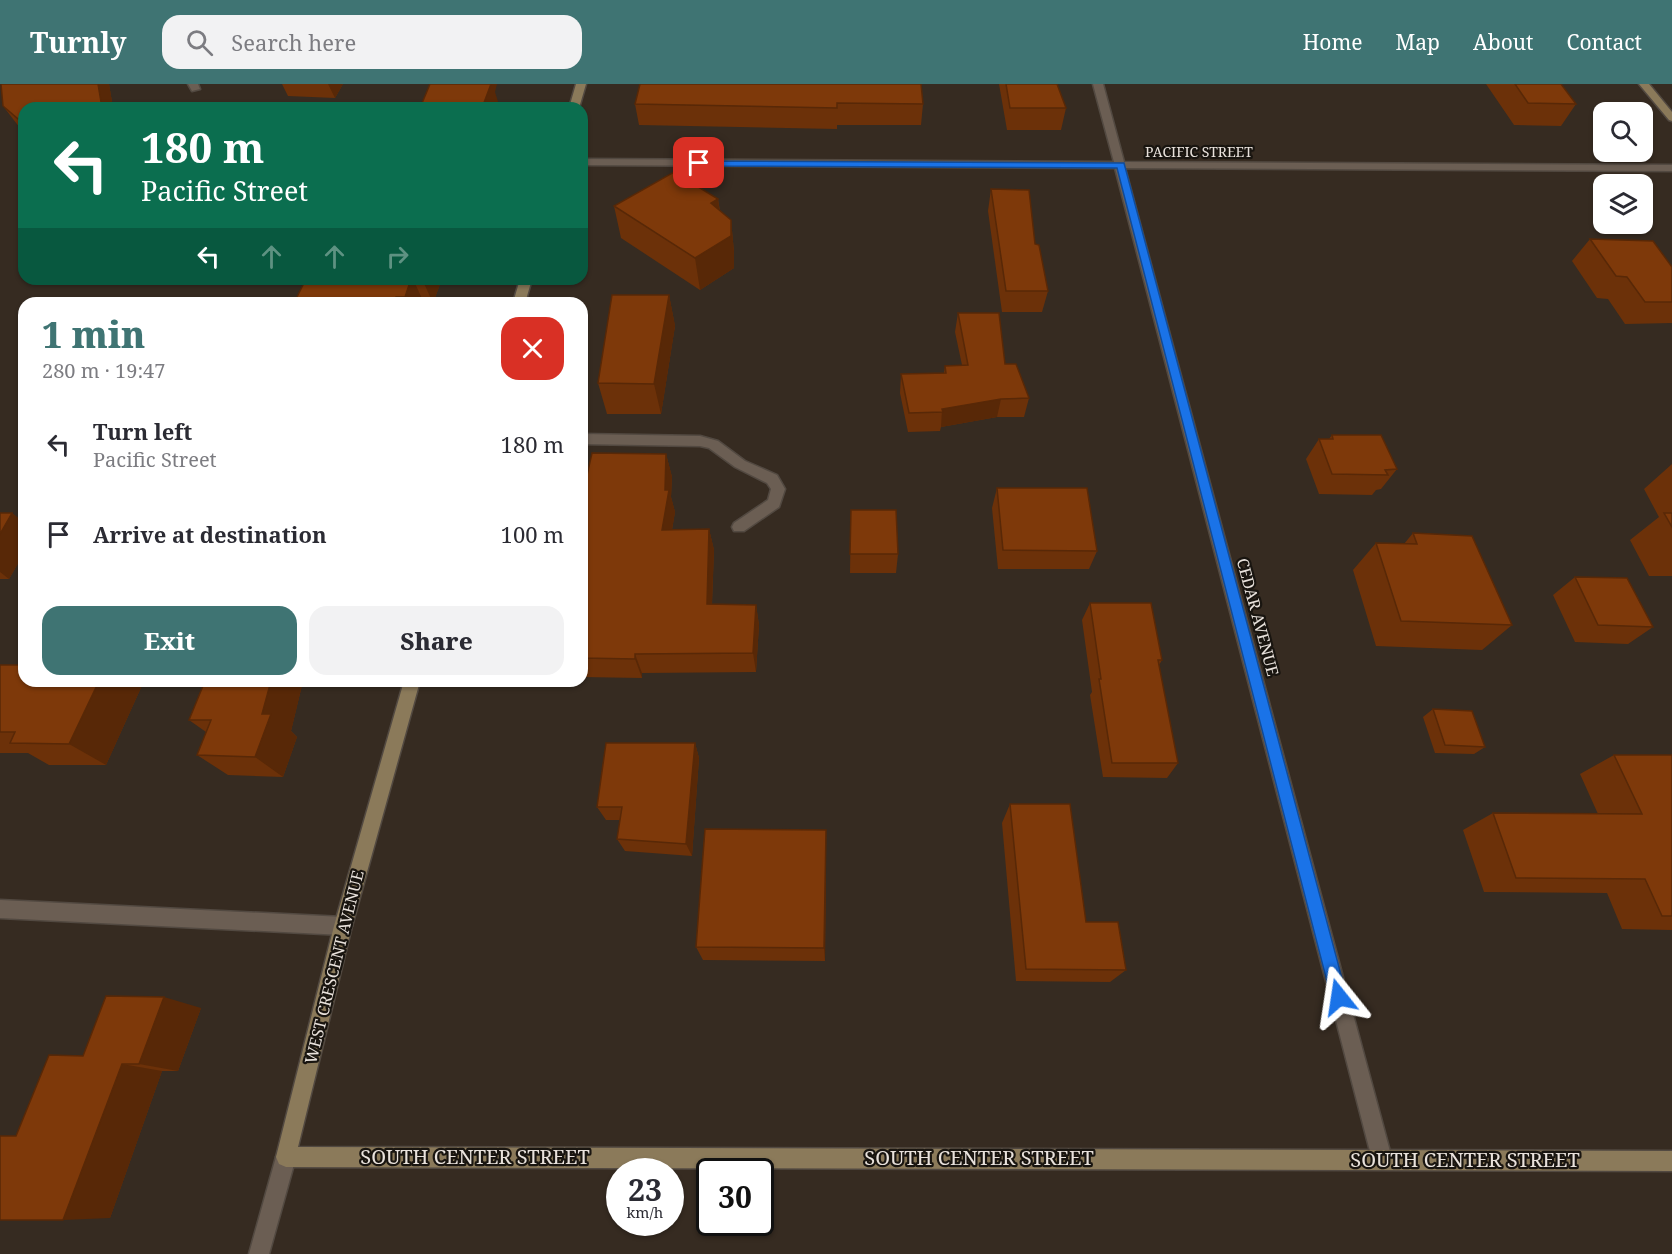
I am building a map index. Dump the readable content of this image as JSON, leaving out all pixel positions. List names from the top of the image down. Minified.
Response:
{"streets":{"street":["PACIFIC STREET","CEDAR AVENUE","WEST CRESCENT AVENUE","SOUTH CENTER STREET"]},"crossings":[["PACIFIC STREET","CEDAR AVENUE"],["CEDAR AVENUE","SOUTH CENTER STREET"],["WEST CRESCENT AVENUE","SOUTH CENTER STREET"]],"page":{"header":"Turnly","search":"Search here","nav":["Home","Map","About","Contact"],"turn":["180 m","Pacific Street"],"heading":["1 min","280 m · 19:47"],"list":[{"name":"Turn left","note":"Pacific Street","value":"180 m"},{"name":"Arrive at destination","value":"100 m"}],"buttons":["Exit","Share"],"speed":"23 km/h","limit":"30"}}
